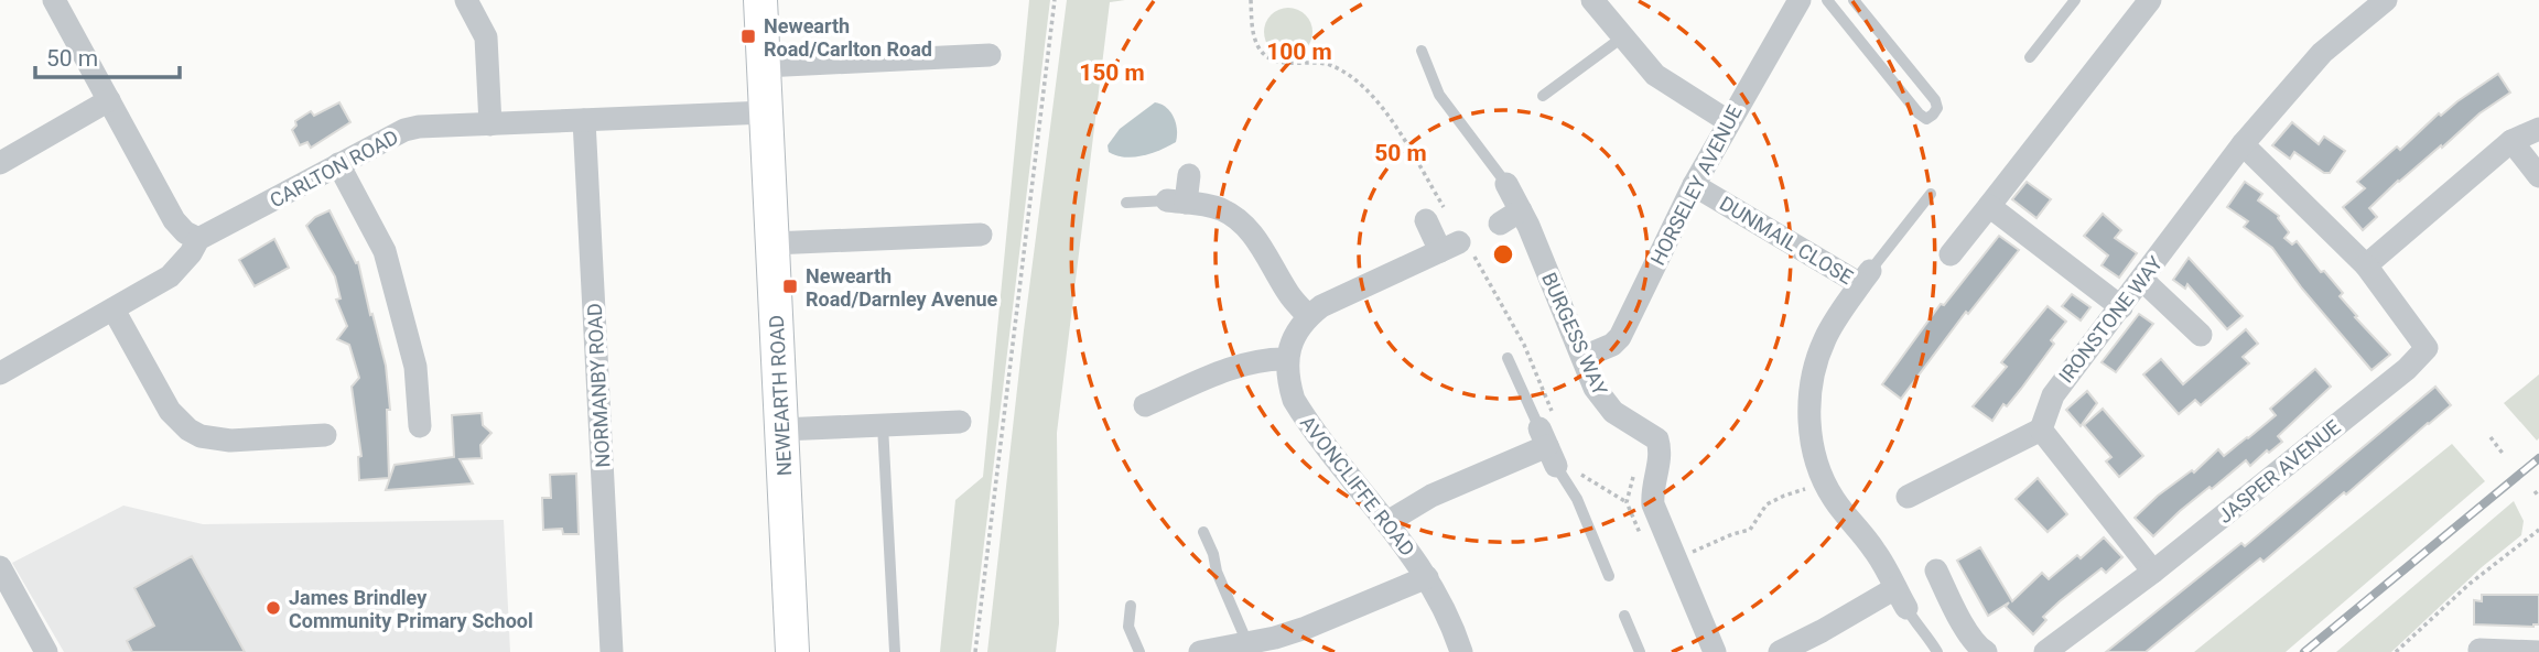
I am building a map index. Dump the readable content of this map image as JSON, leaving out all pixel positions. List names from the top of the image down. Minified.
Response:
{"streets":{"main road":["NEWEARTH ROAD"],"street":["CARLTON ROAD","HORSELEY AVENUE","DUNMAIL CLOSE","IRONSTONE WAY","BURGESS WAY","NORMANBY ROAD","JASPER AVENUE","AVONCLIFFE ROAD"]},"crossings":[["CARLTON ROAD","NORMANBY ROAD"],["CARLTON ROAD","NEWEARTH ROAD"],["HORSELEY AVENUE","DUNMAIL CLOSE"],["HORSELEY AVENUE","BURGESS WAY"]],"places":{"transit":["Newearth Road/Carlton Road","Newearth Road/Darnley Avenue"],"other":["James Brindley Community Primary School"]},"scale_bar":"50 m","rings":["100 m","150 m","50 m"]}
